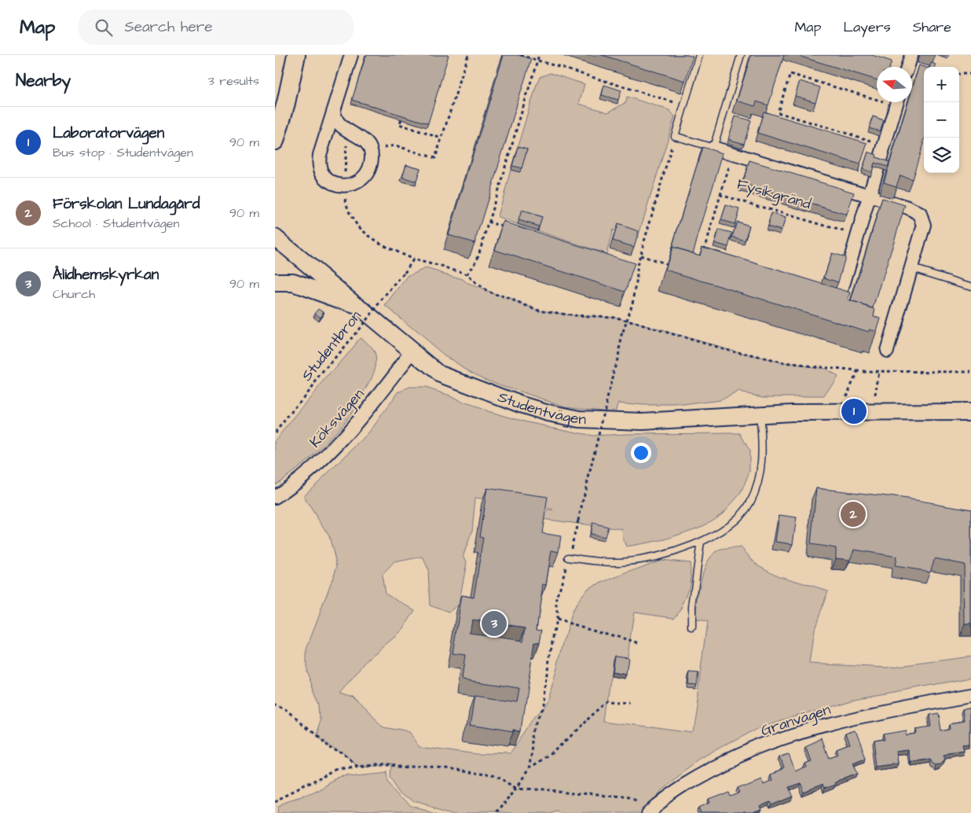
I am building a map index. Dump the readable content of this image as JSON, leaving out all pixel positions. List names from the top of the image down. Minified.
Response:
{"streets":{"main road":["Studentvägen"],"street":["Fysikgränd","Köksvägen","Granvägen"],"path":["Studentbron"]},"crossings":[["Studentvägen","Köksvägen"]],"north":"left","page":{"header":"Map","search":"Search here","nav":["Map","Layers","Share"],"heading":["Nearby","3 results"],"map_buttons":["+","−"],"list":[{"mark":"1","name":"Laboratorvägen","note":"Bus stop · Studentvägen","value":"90 m"},{"mark":"2","name":"Förskolan Lundagård","note":"School · Studentvägen","value":"90 m"},{"mark":"3","name":"Ålidhemskyrkan","note":"Church","value":"90 m"}],"pins":["1","2","3"]}}
